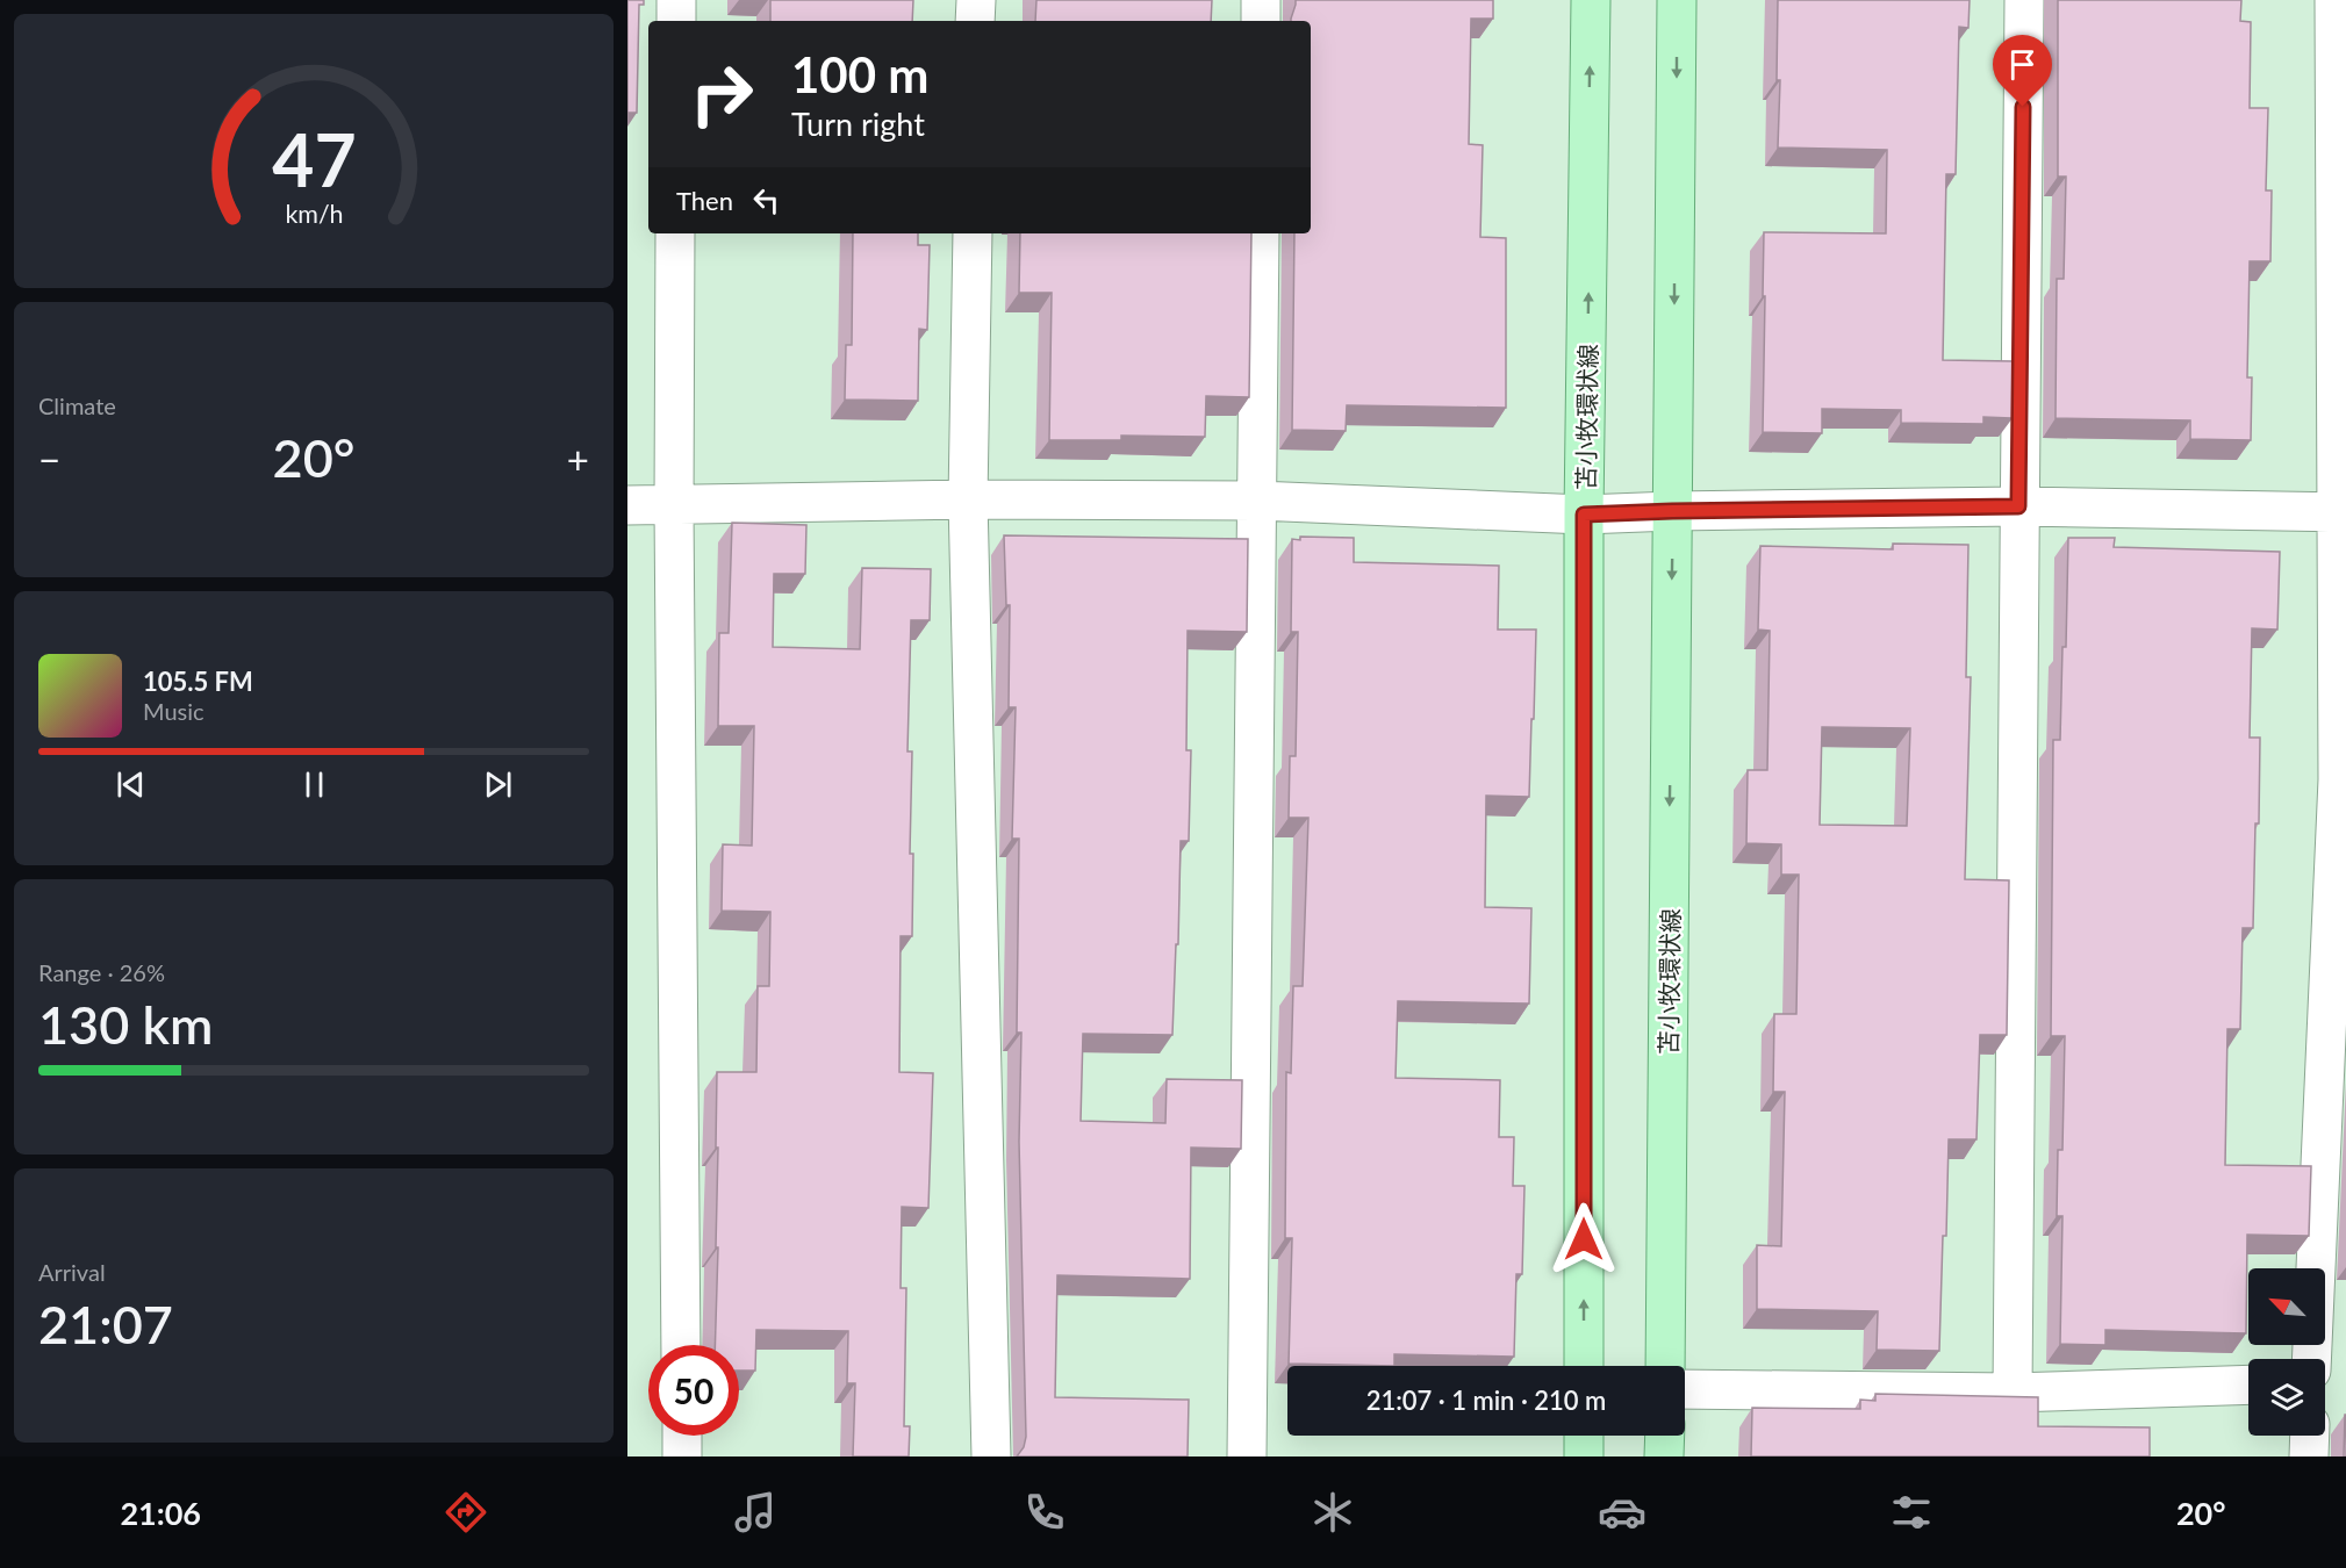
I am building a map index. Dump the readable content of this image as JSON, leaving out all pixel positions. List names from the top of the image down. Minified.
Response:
{"streets":{"main road":["苫小牧環状線"]},"north":"top left","page":{"turn":["100 m","Turn right"],"then":"Then","tile":["Climate",["Range · 26%","130 km"],["Arrival","21:07"]],"heat":["−","20°","+"],"song":["105.5 FM","Music"],"limit":"50","trip":"21:07 · 1 min · 210 m","tabs":["21:06","20°"],"gauge":["47","km/h"]}}
